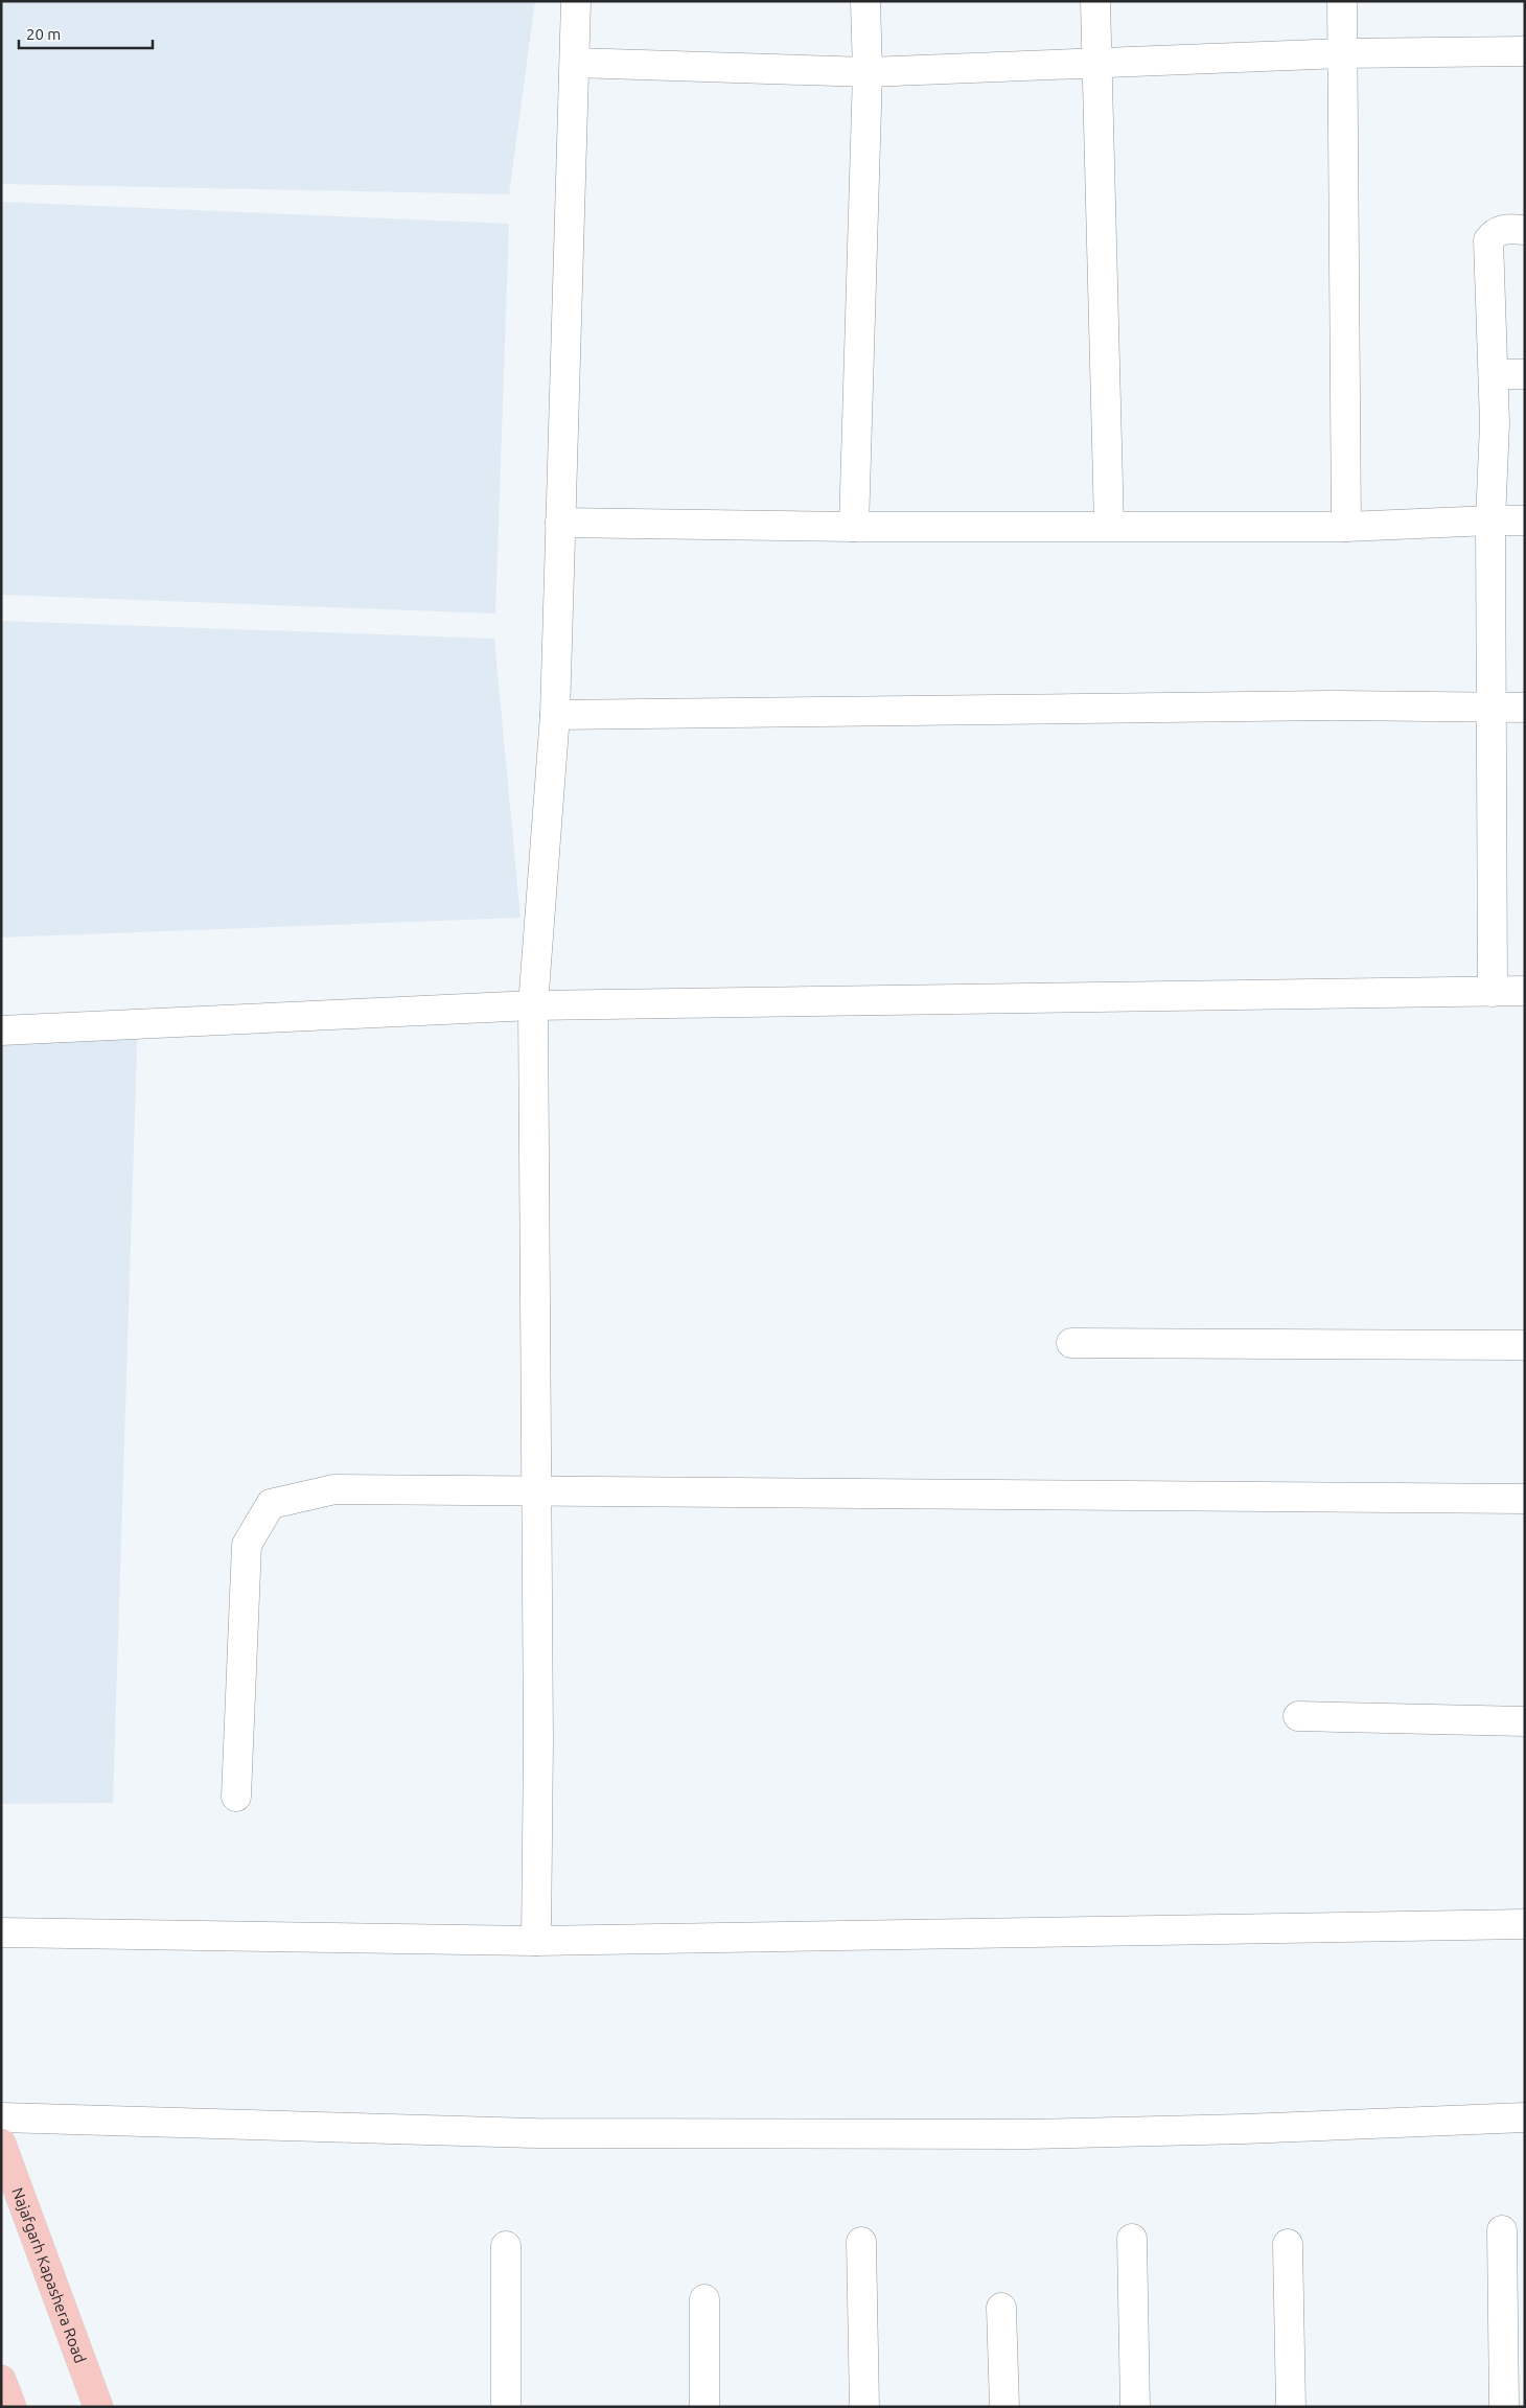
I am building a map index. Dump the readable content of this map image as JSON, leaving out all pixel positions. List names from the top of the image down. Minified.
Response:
{"streets":{"main road":["Najafgarh Kapashera Road"]},"scale_bar":"20 m"}
